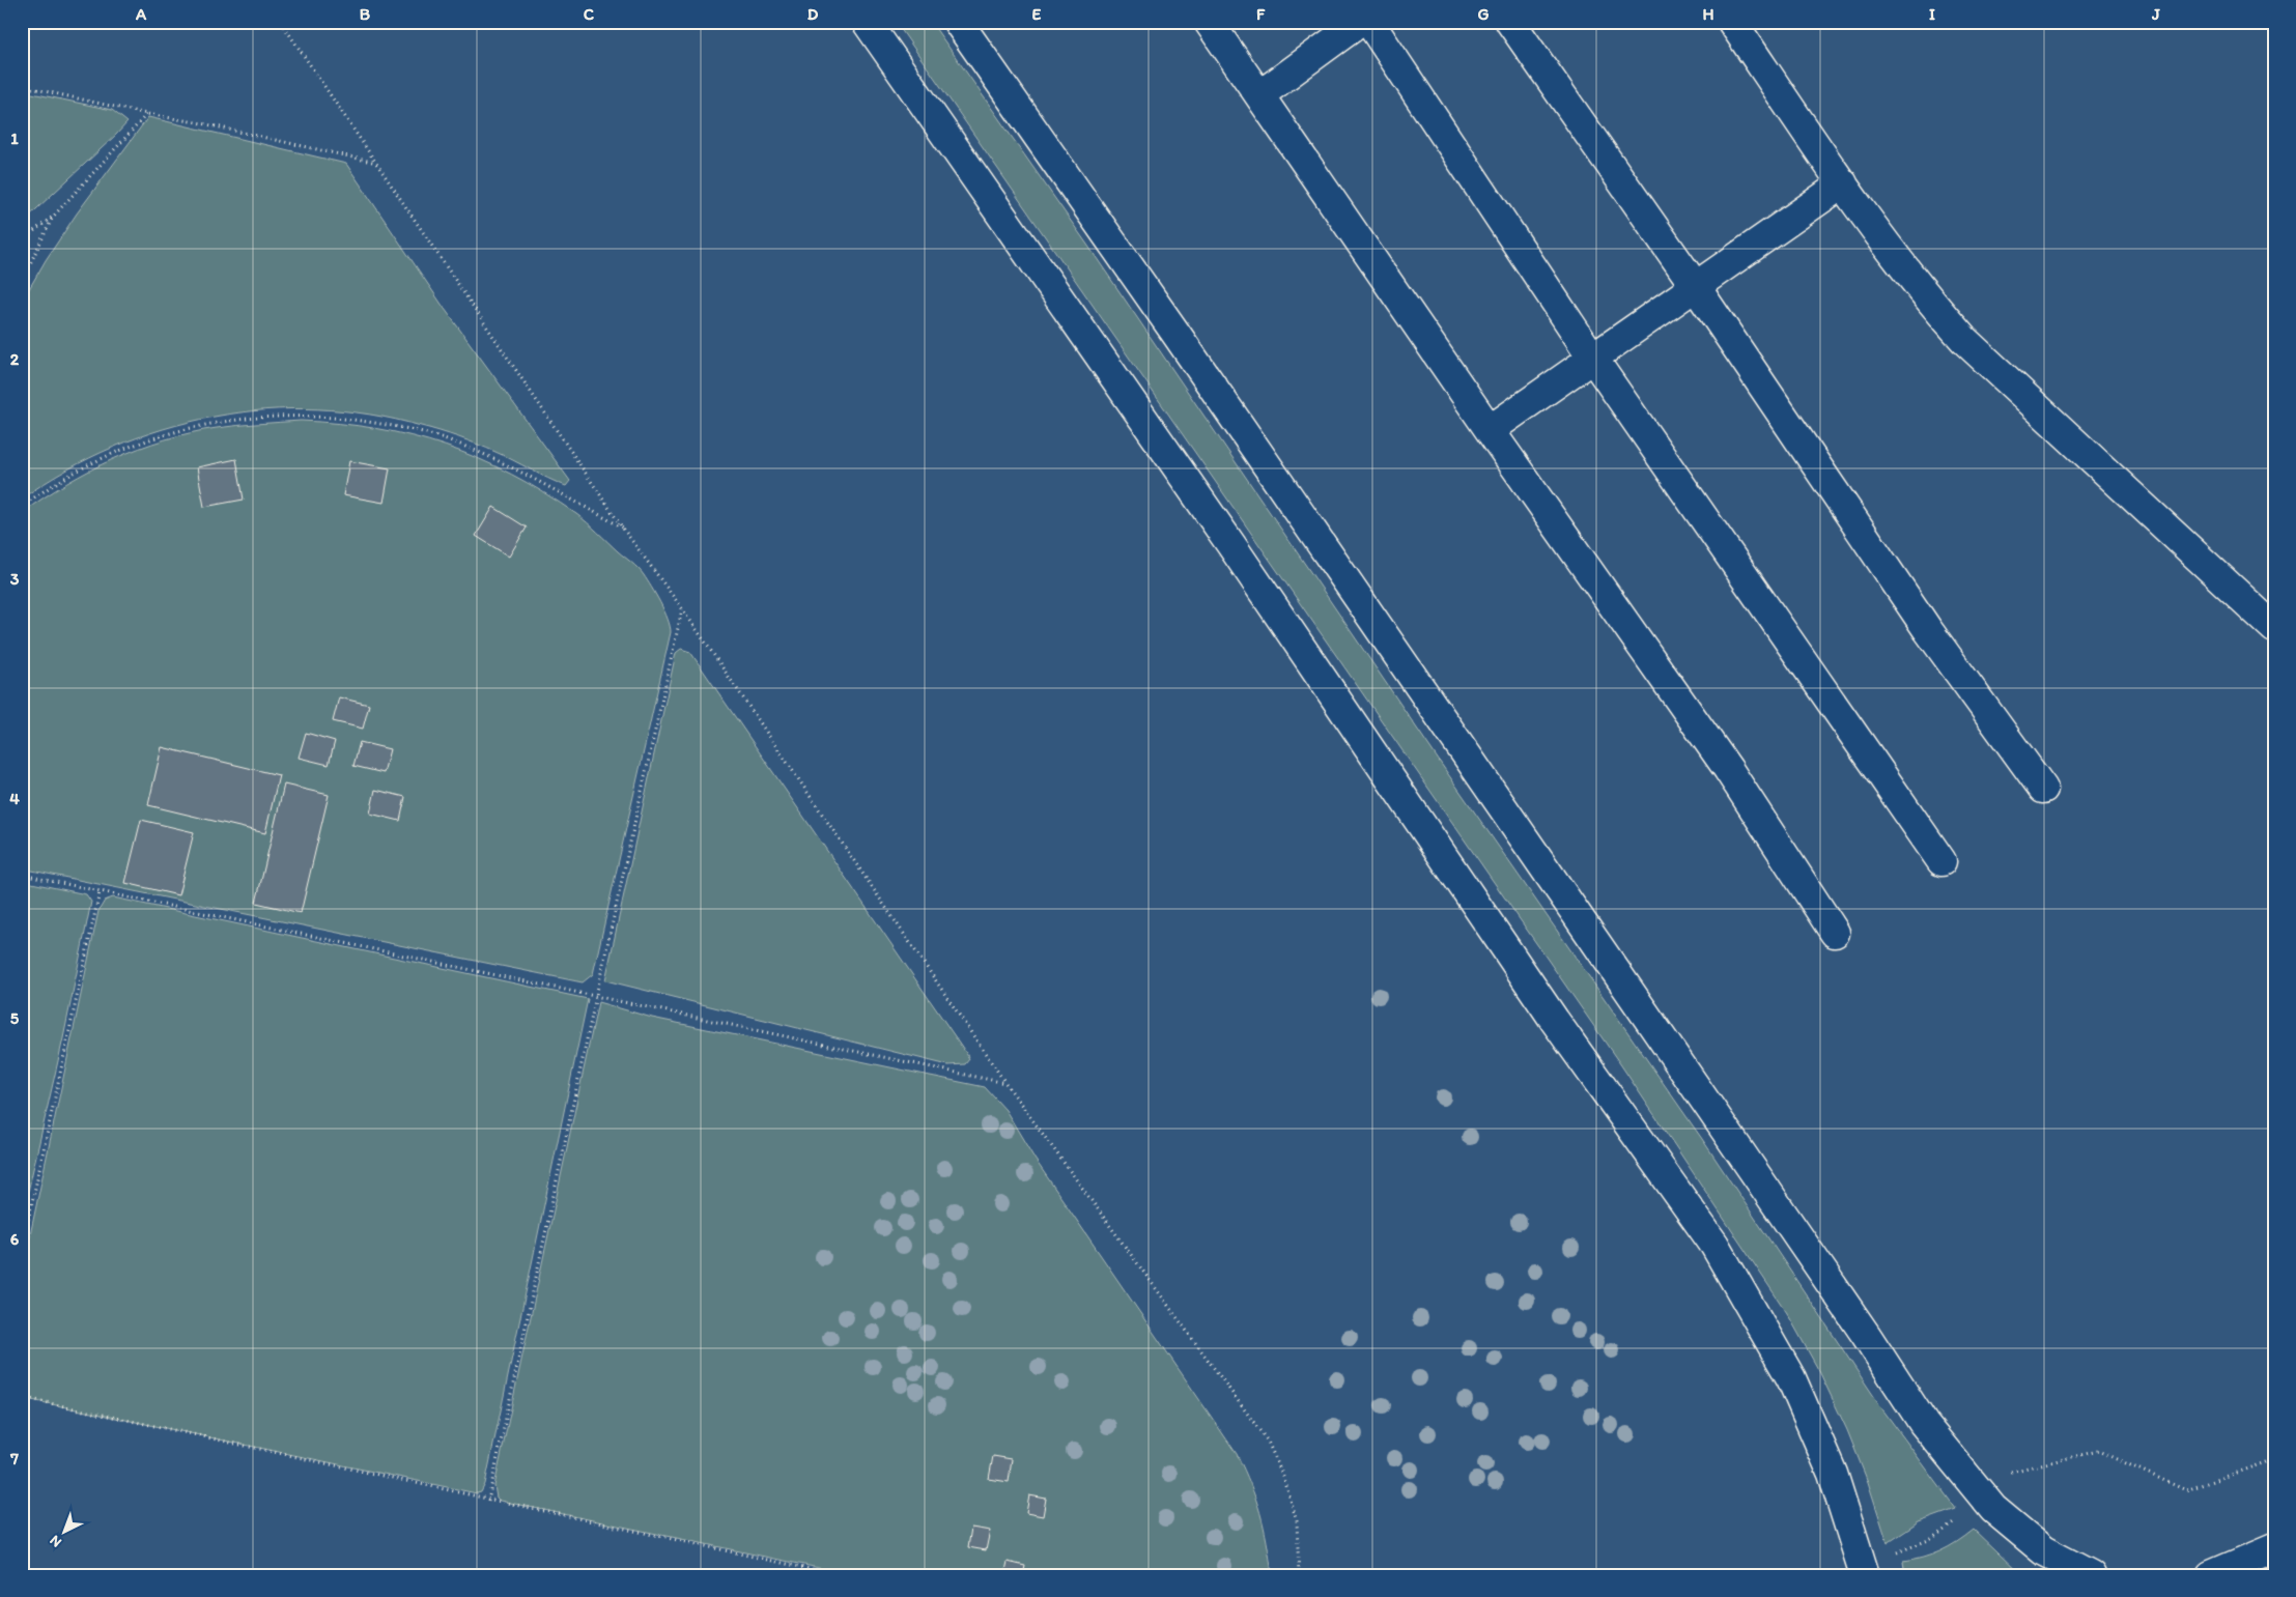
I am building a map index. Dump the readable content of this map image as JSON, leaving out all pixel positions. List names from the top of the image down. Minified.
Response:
{"north":"bottom left","grid":{"columns":["A","B","C","D","E","F","G","H","I","J"],"rows":["1","2","3","4","5","6","7"]}}
